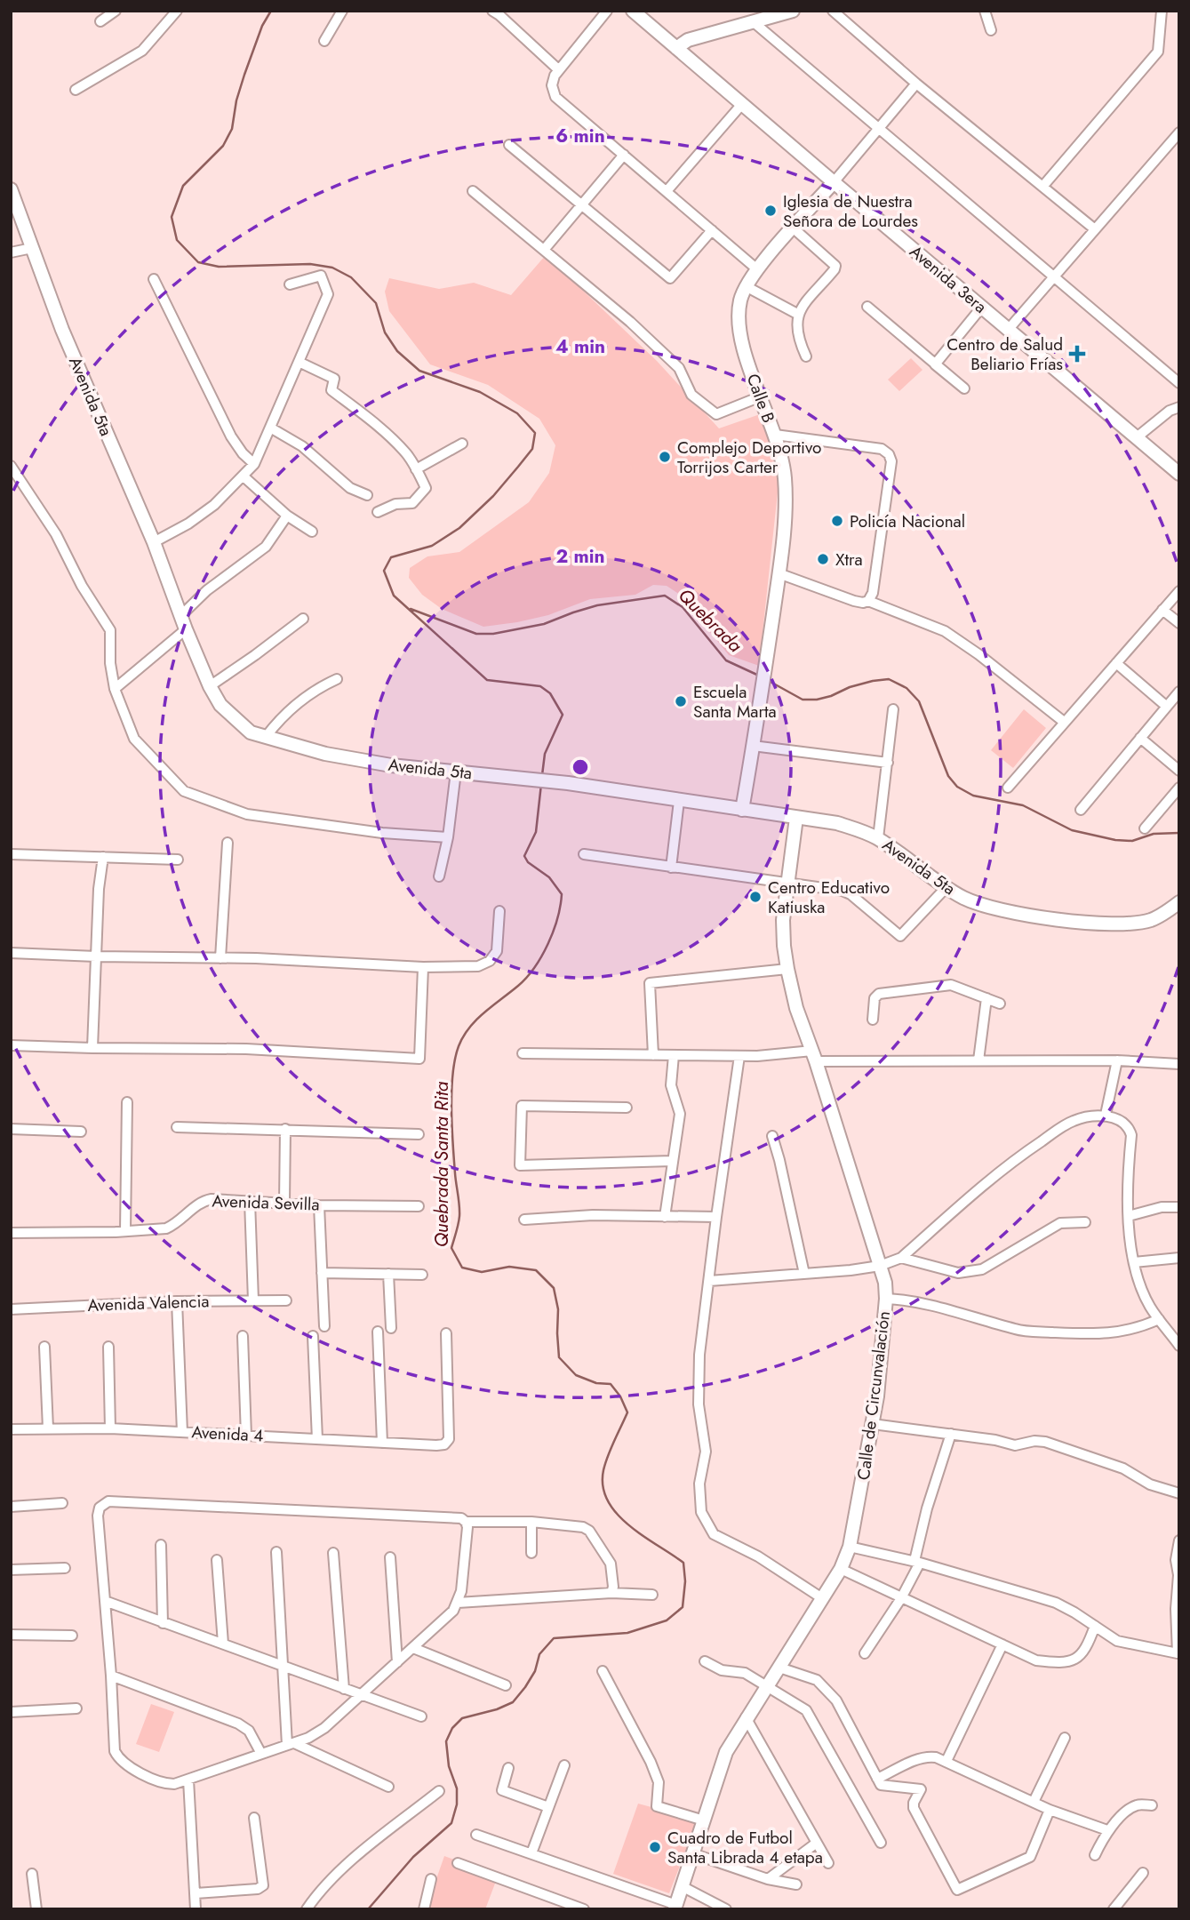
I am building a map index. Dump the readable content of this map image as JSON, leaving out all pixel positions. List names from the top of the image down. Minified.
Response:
{"streets":{"street":["Avenida 3era","Avenida 5ta","Calle B","Avenida Sevilla","Avenida Valencia","Calle de Circunvalación","Avenida 4"]},"crossings":[["Avenida 3era","Calle B"],["Avenida 5ta","Calle B"],["Avenida 5ta","Calle de Circunvalación"]],"water":["Quebrada","Quebrada Santa Rita"],"places":{"other":["Iglesia de Nuestra Señora de Lourdes","Complejo Deportivo Torrijos Carter","Policía Nacional","Xtra","Escuela Santa Marta","Centro Educativo Katiuska","Cuadro de Futbol Santa Librada 4 etapa"],"health":["Centro de Salud Beliario Frías"]},"rings":["6 min","4 min","2 min"]}
